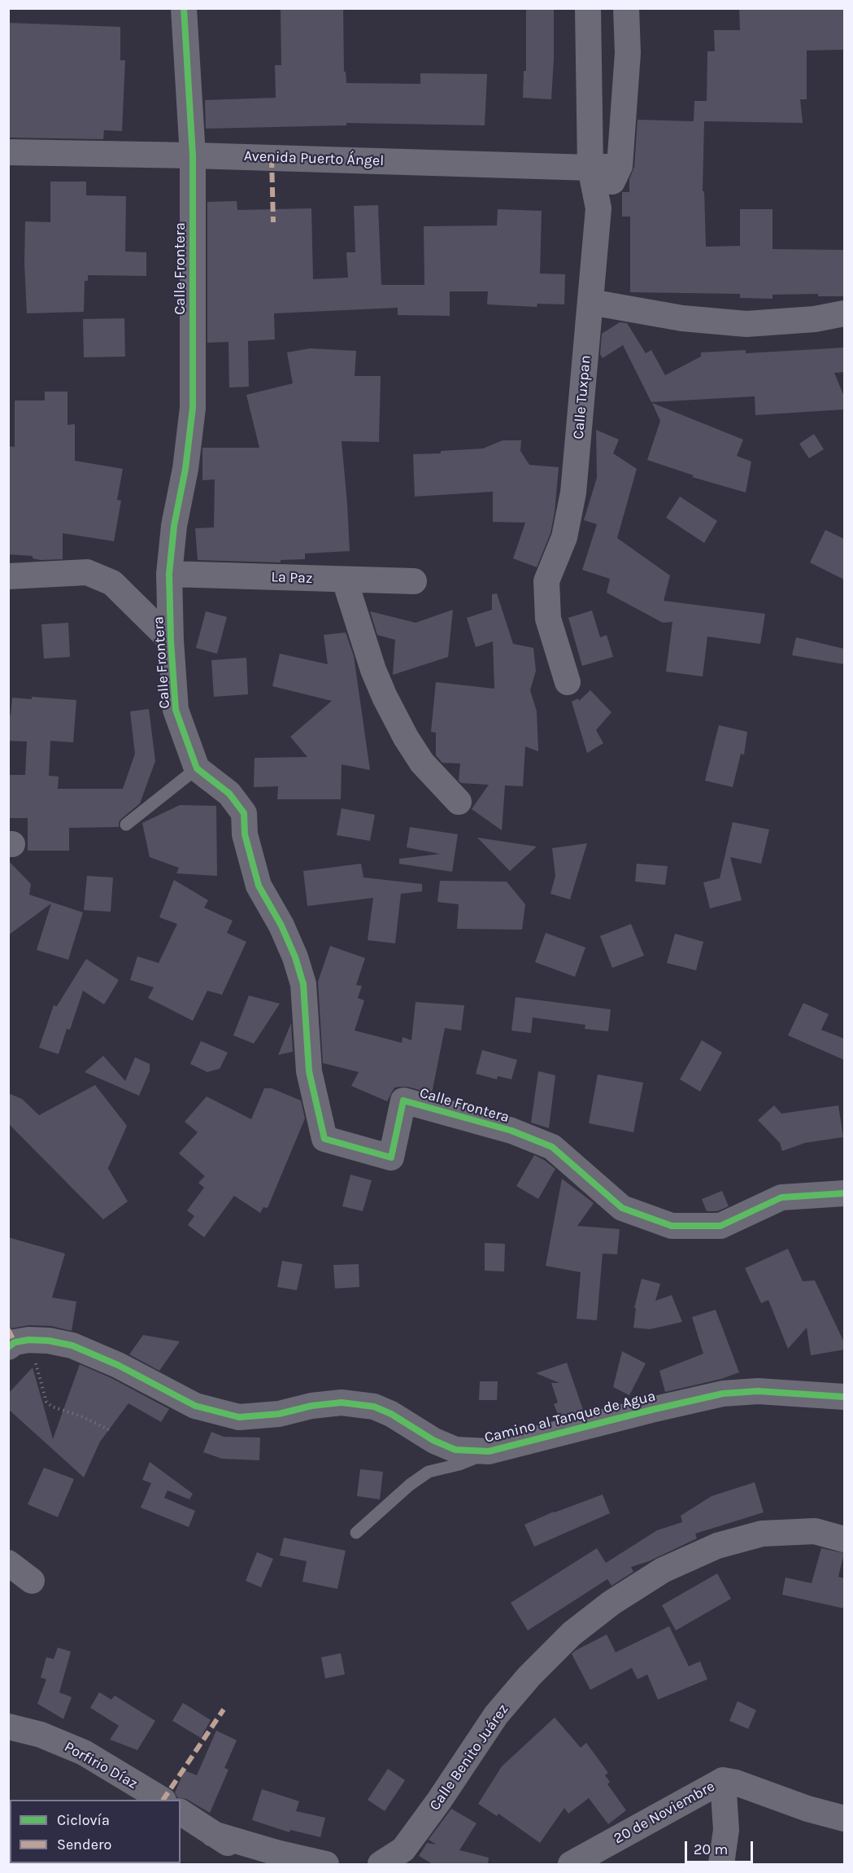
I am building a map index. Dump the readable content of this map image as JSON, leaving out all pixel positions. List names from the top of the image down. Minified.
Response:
{"streets":{"street":["Avenida Puerto Ángel","Calle Frontera","Calle Tuxpan","La Paz","Camino al Tanque de Agua","Calle Benito Juárez","Porfirio Díaz","20 de Noviembre"]},"crossings":[["Avenida Puerto Ángel","Calle Frontera"],["Avenida Puerto Ángel","Calle Tuxpan"],["Calle Frontera","La Paz"]],"legend":["Ciclovía","Sendero"],"scale_bar":"20 m"}
